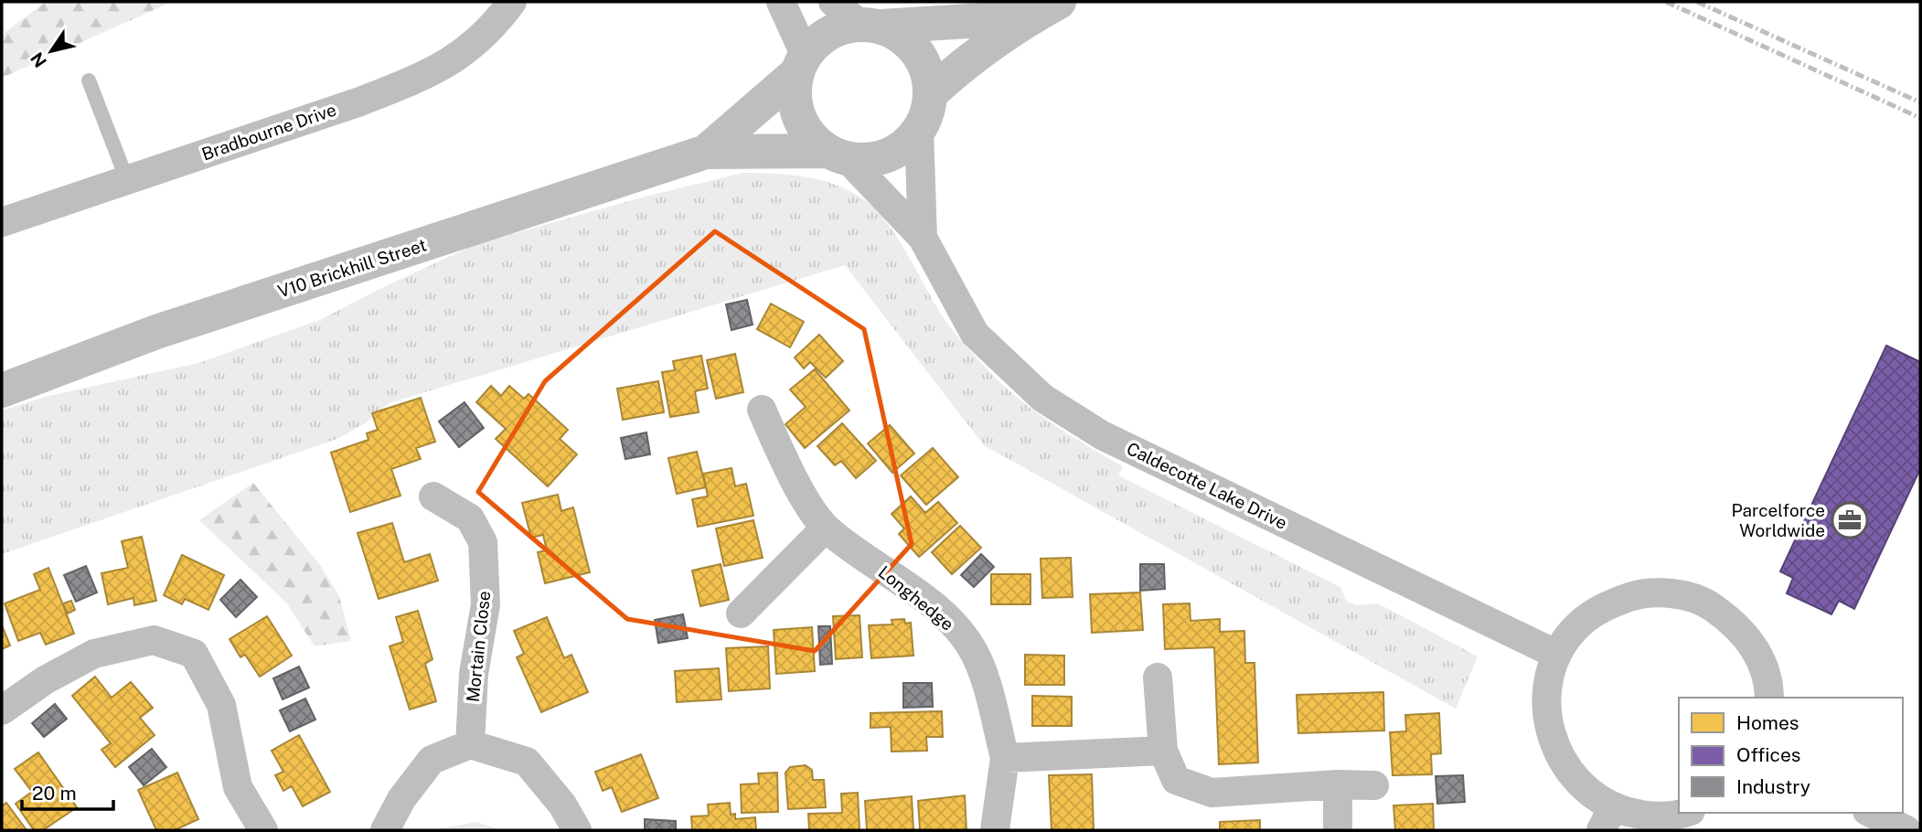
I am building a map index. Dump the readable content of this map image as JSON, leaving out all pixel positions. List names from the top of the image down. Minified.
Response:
{"streets":{"street":["Bradbourne Drive","V10 Brickhill Street","Caldecotte Lake Drive","Longhedge","Mortain Close"]},"crossings":[["V10 Brickhill Street","Caldecotte Lake Drive"]],"places":{"office":["Parcelforce Worldwide"]},"legend":["Homes","Offices","Industry"],"scale_bar":"20 m","north":"bottom left"}
